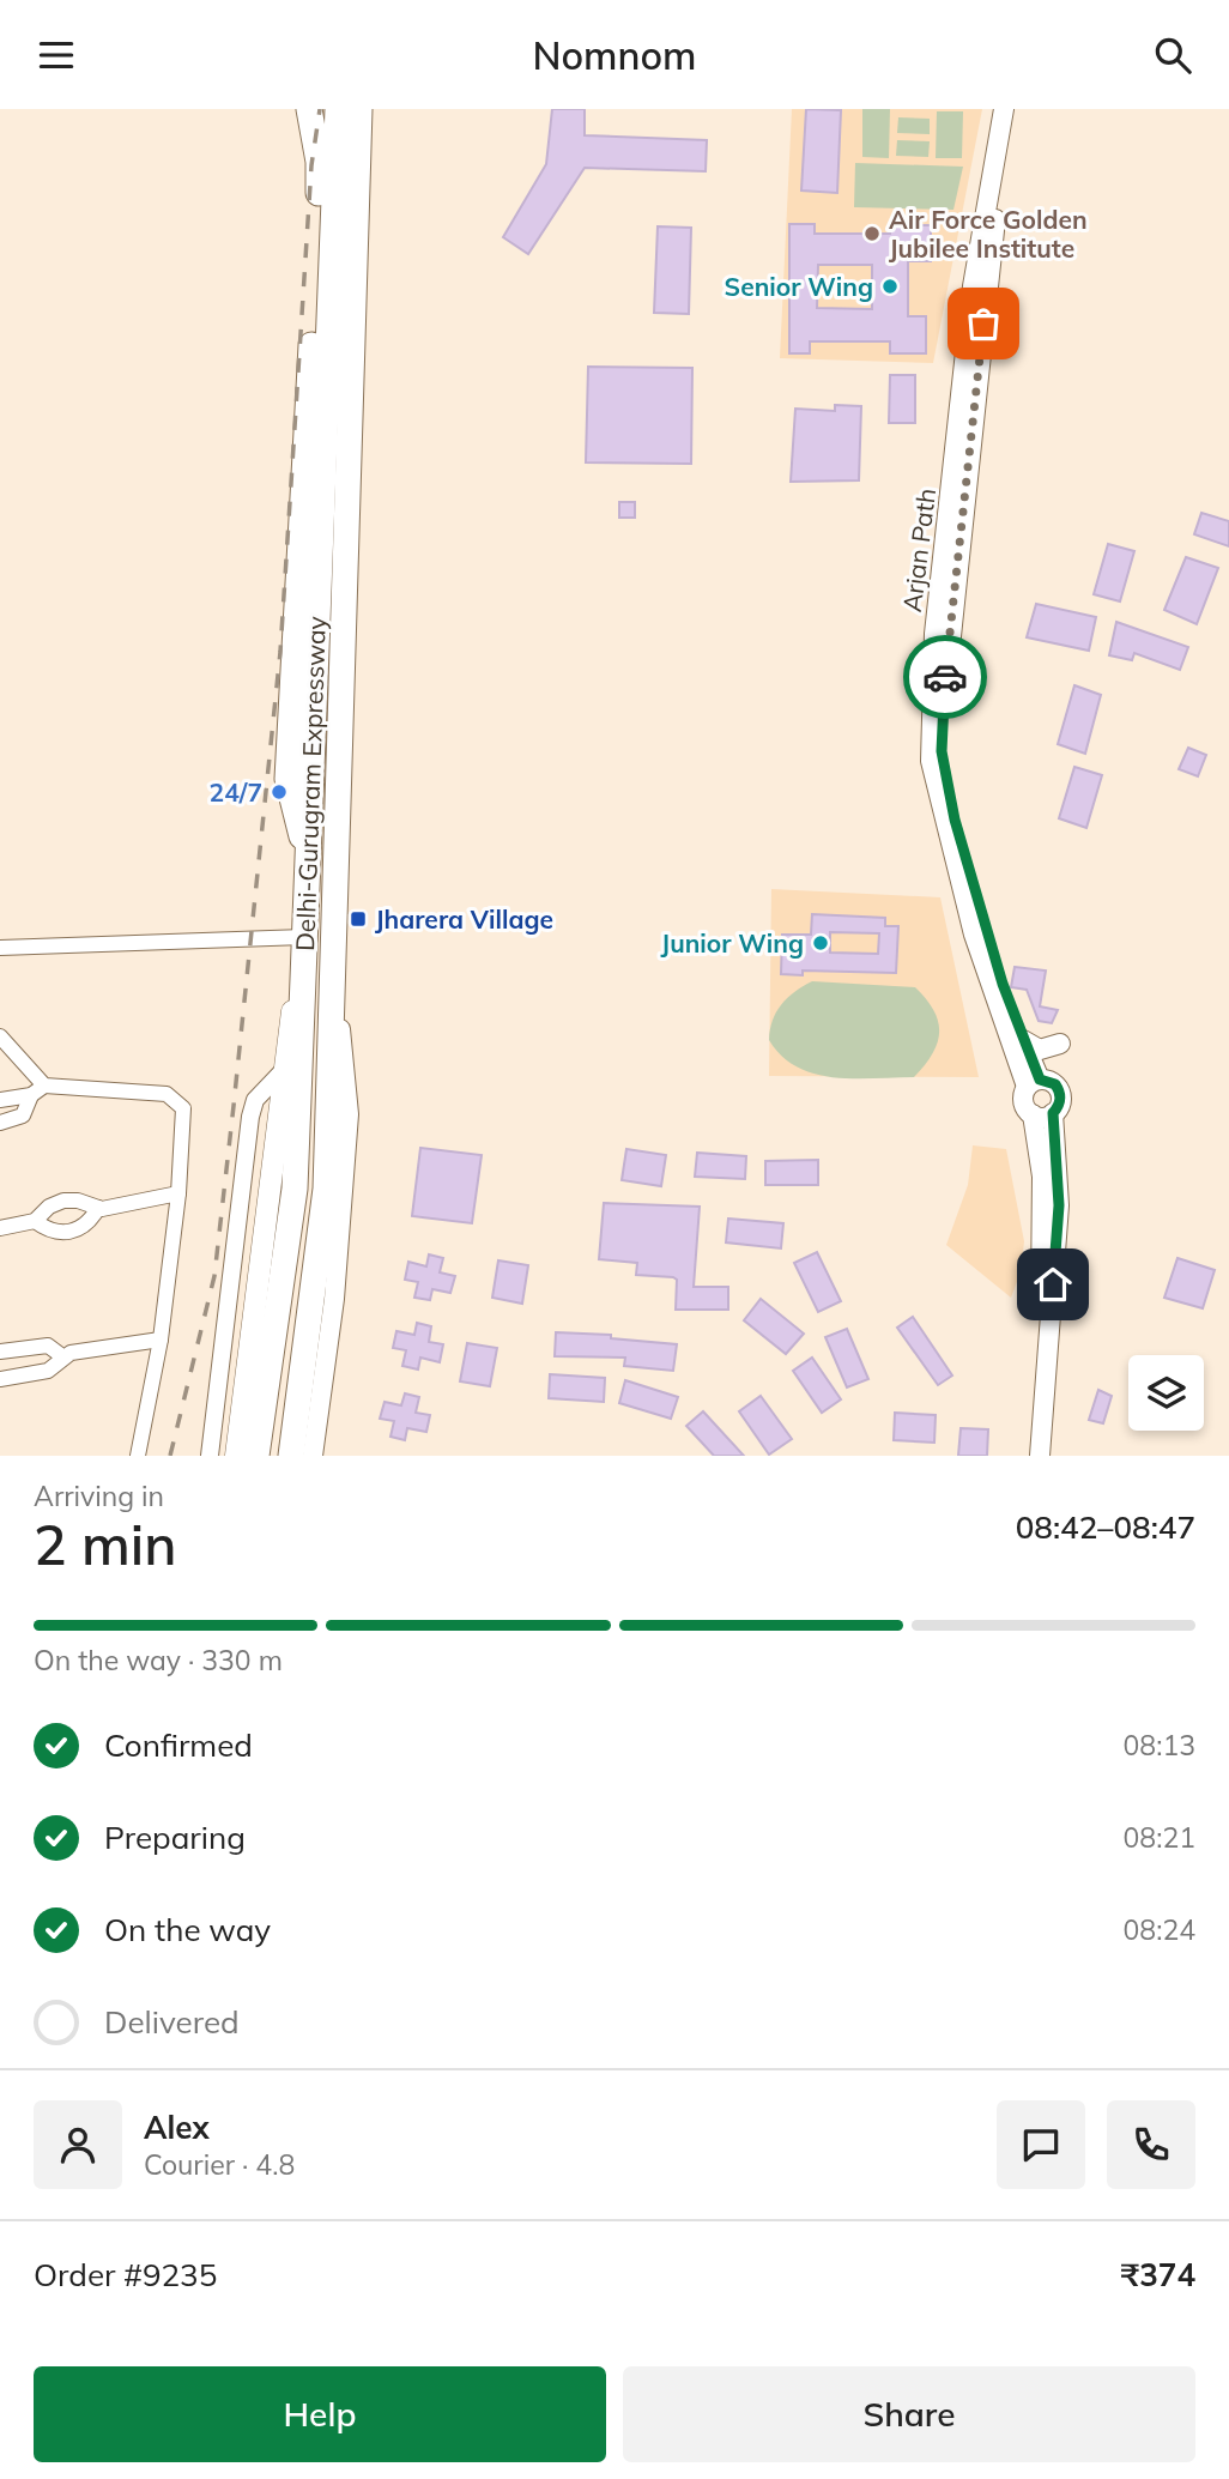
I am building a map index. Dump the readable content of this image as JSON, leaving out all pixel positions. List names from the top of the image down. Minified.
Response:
{"streets":{"highway":["Delhi-Gurugram Expressway"],"main road":["Arjan Path"]},"places":{"other":["Air Force Golden Jubilee Institute","Senior Wing","24/7","Junior Wing"],"transit":["Jharera Village"]},"page":{"header":"Nomnom","heading":["2 min","Arriving in","08:42–08:47"],"panel":["Alex","Courier · 4.8","Order #9235","₹374"],"bar":"On the way · 330 m","list":[["Confirmed","08:13"],["Preparing","08:21"],["On the way","08:24"],"Delivered"],"buttons":["Help","Share"]}}
